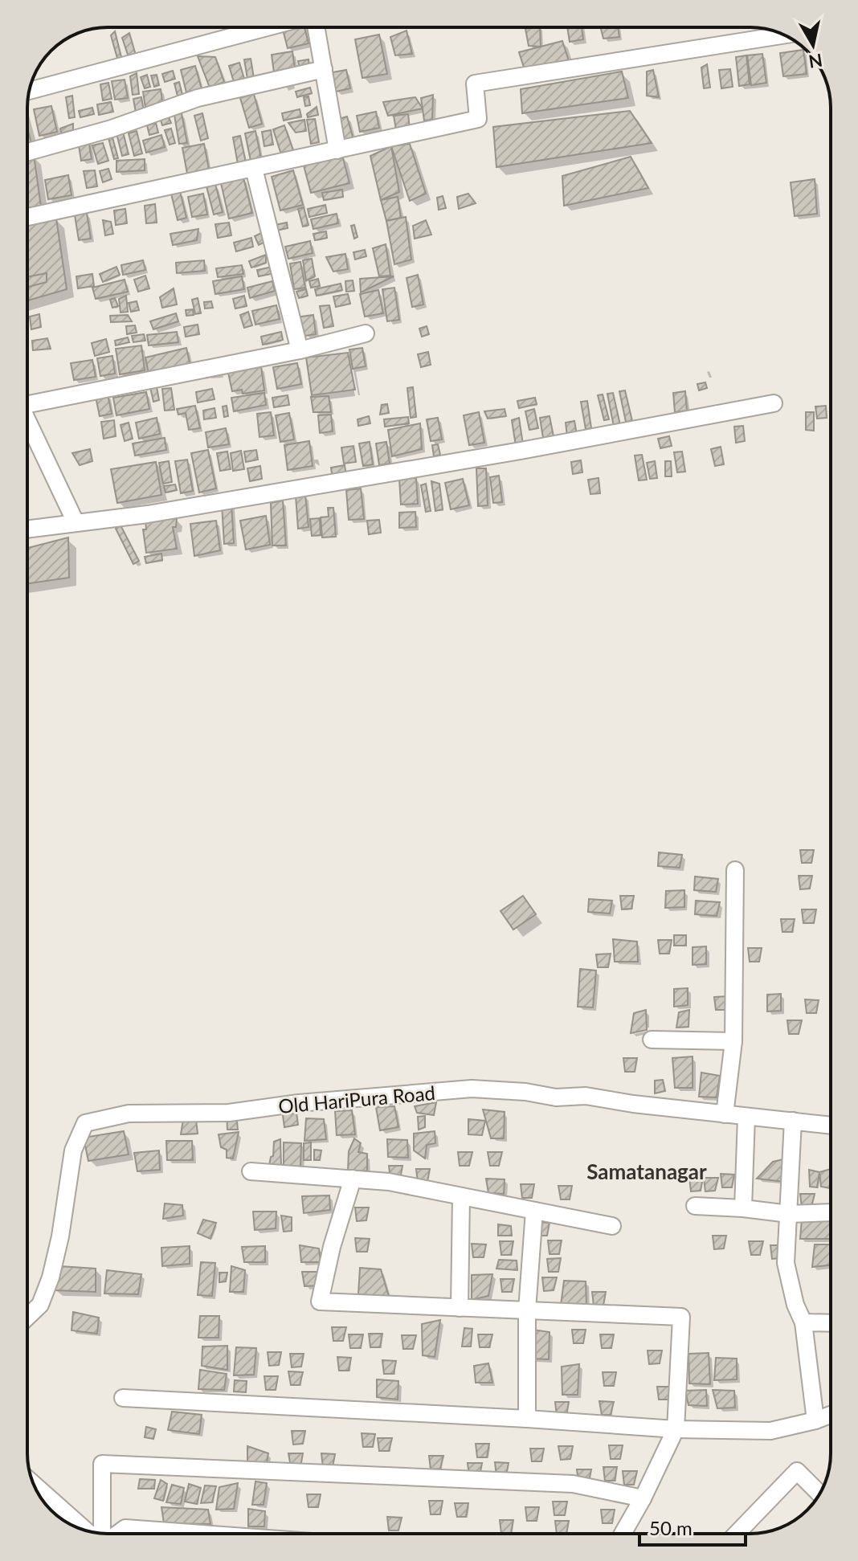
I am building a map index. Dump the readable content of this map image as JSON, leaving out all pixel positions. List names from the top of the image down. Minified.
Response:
{"streets":{"street":["Old HariPura Road"]},"districts":["Samatanagar"],"scale_bar":"50 m","north":"bottom"}
